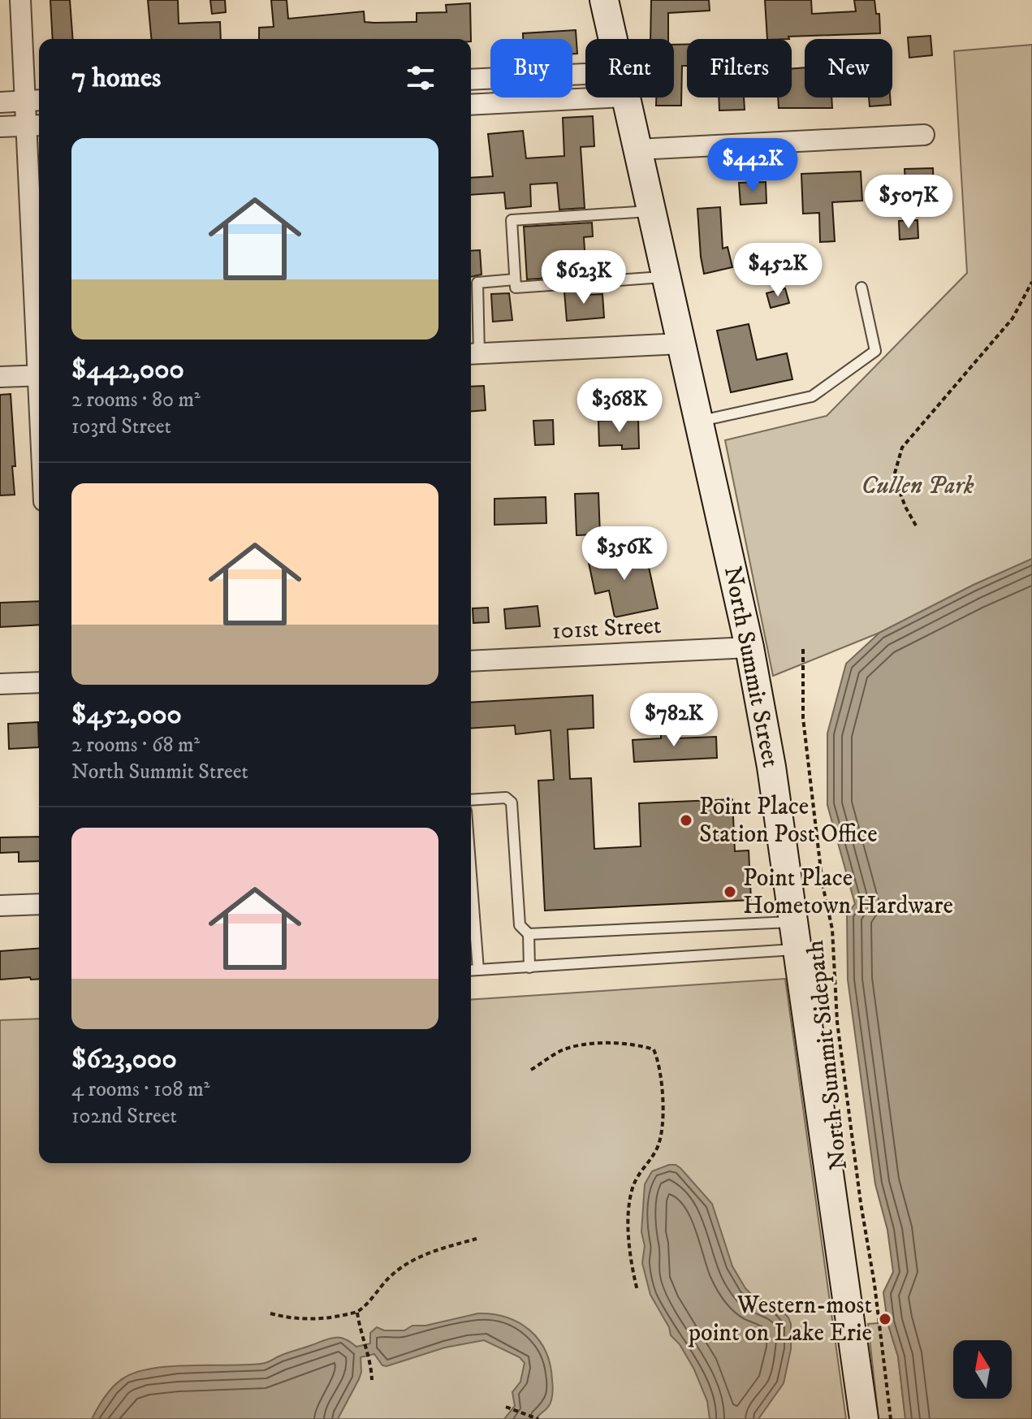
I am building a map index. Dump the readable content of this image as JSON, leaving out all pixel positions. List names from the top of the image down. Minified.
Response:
{"streets":{"main road":["North Summit Street"],"street":["101st Street"],"path":["North Summit Sidepath"]},"crossings":[["101st Street","North Summit Street"]],"parks":["Cullen Park"],"places":["Point Place Station Post Office","Point Place Hometown Hardware","Western-most point on Lake Erie"],"north":"top","page":{"chip":["Buy","Rent","Filters","New"],"heading":"7 homes","list":[{"name":"$442,000","note":"2 rooms · 80 m² · 103rd Street"},{"name":"$452,000","note":"2 rooms · 68 m² · North Summit Street"},{"name":"$623,000","note":"4 rooms · 108 m² · 102nd Street"}],"price":["$442K","$507K","$452K","$623K","$368K","$356K","$782K"]}}
